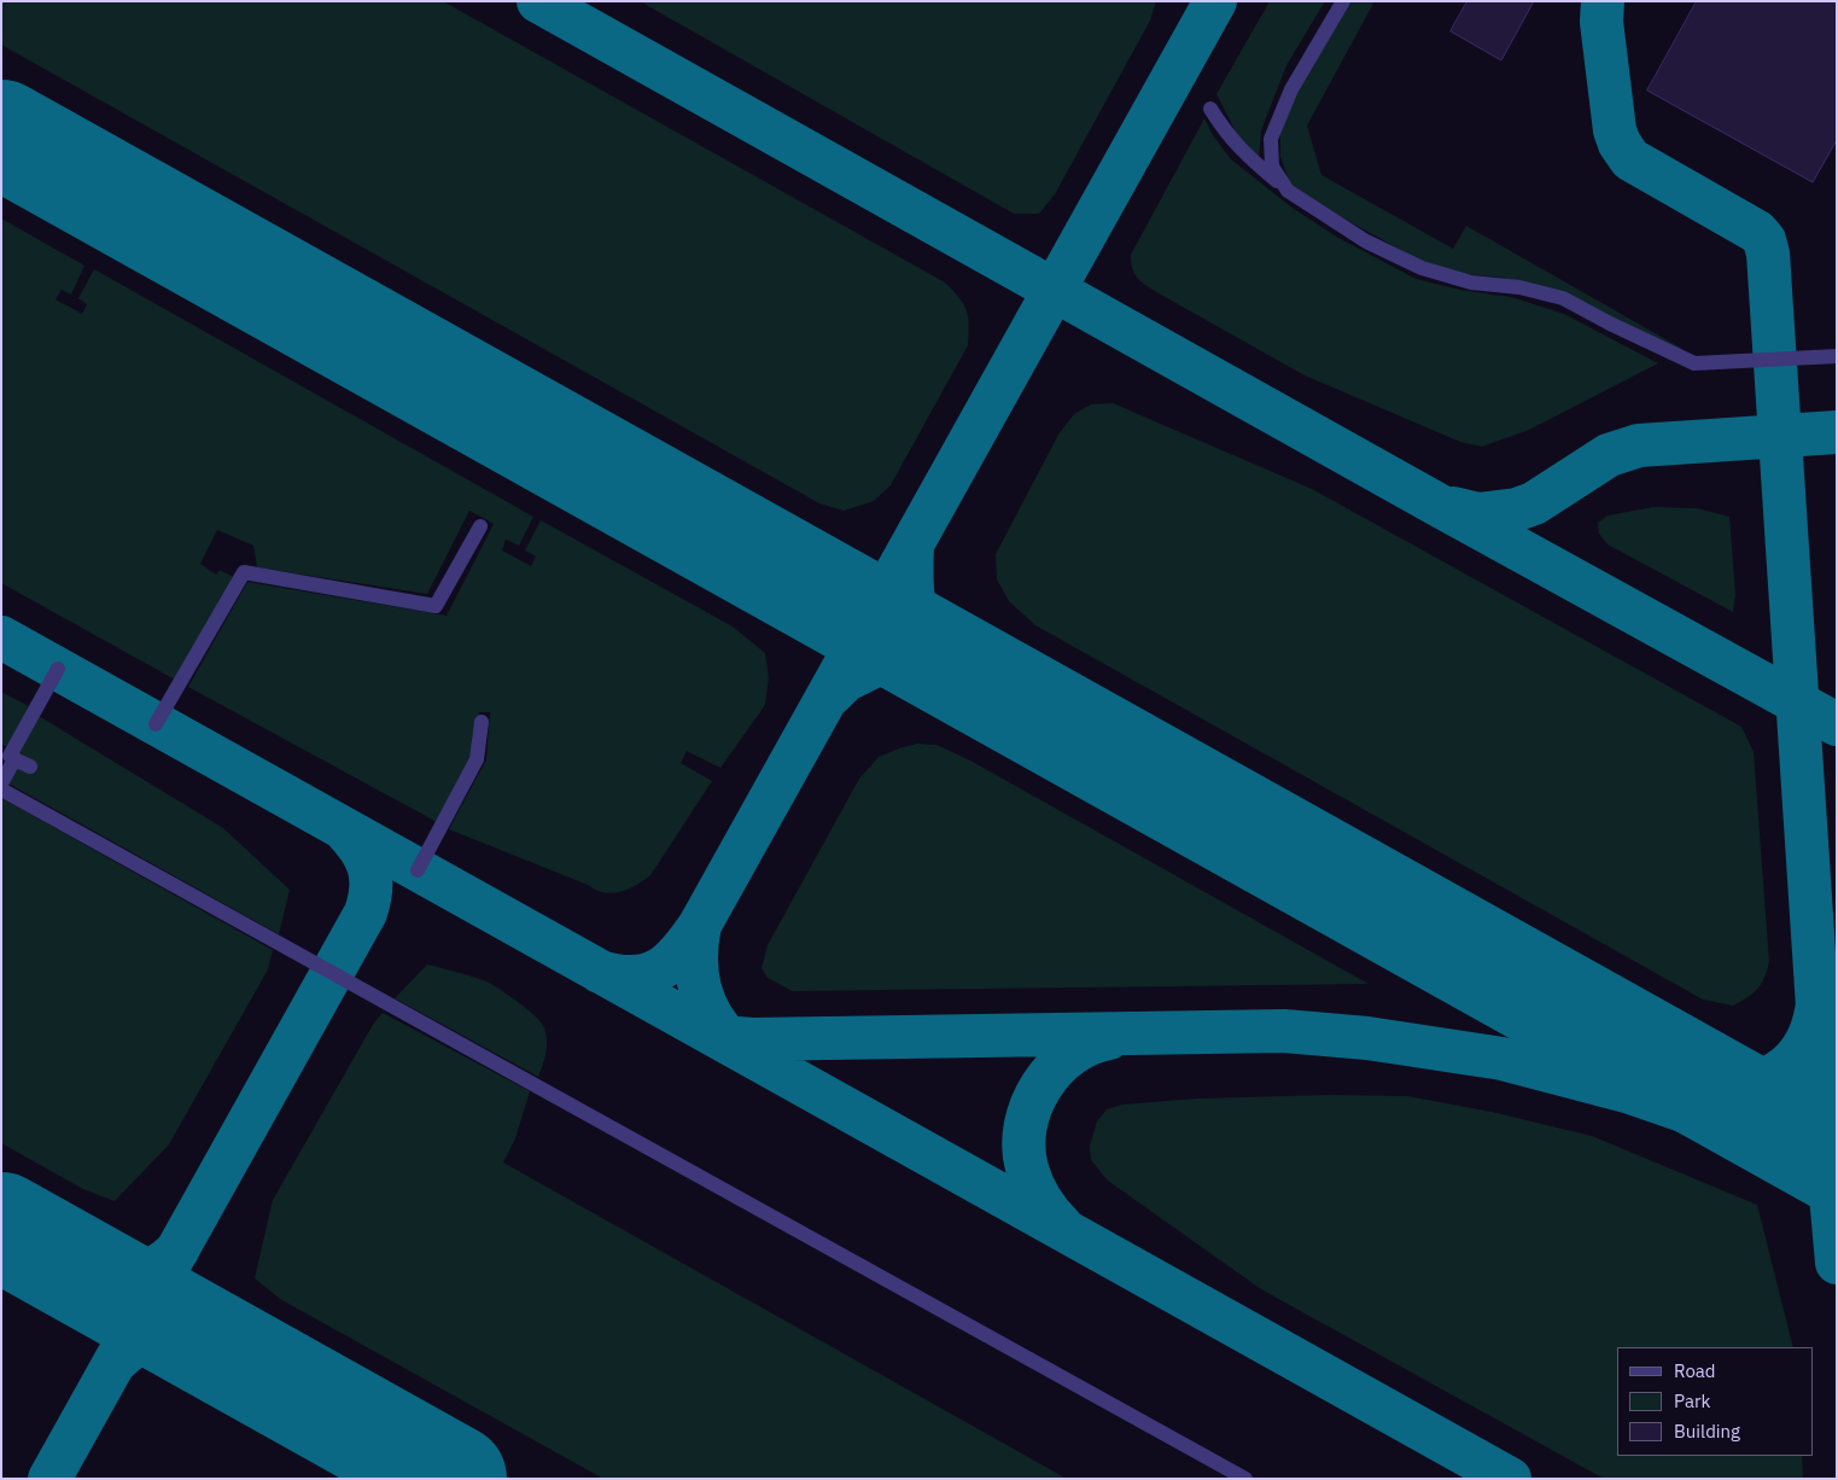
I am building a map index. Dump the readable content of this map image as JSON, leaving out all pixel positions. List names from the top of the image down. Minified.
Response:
{"legend":["Road","Park","Building"]}
